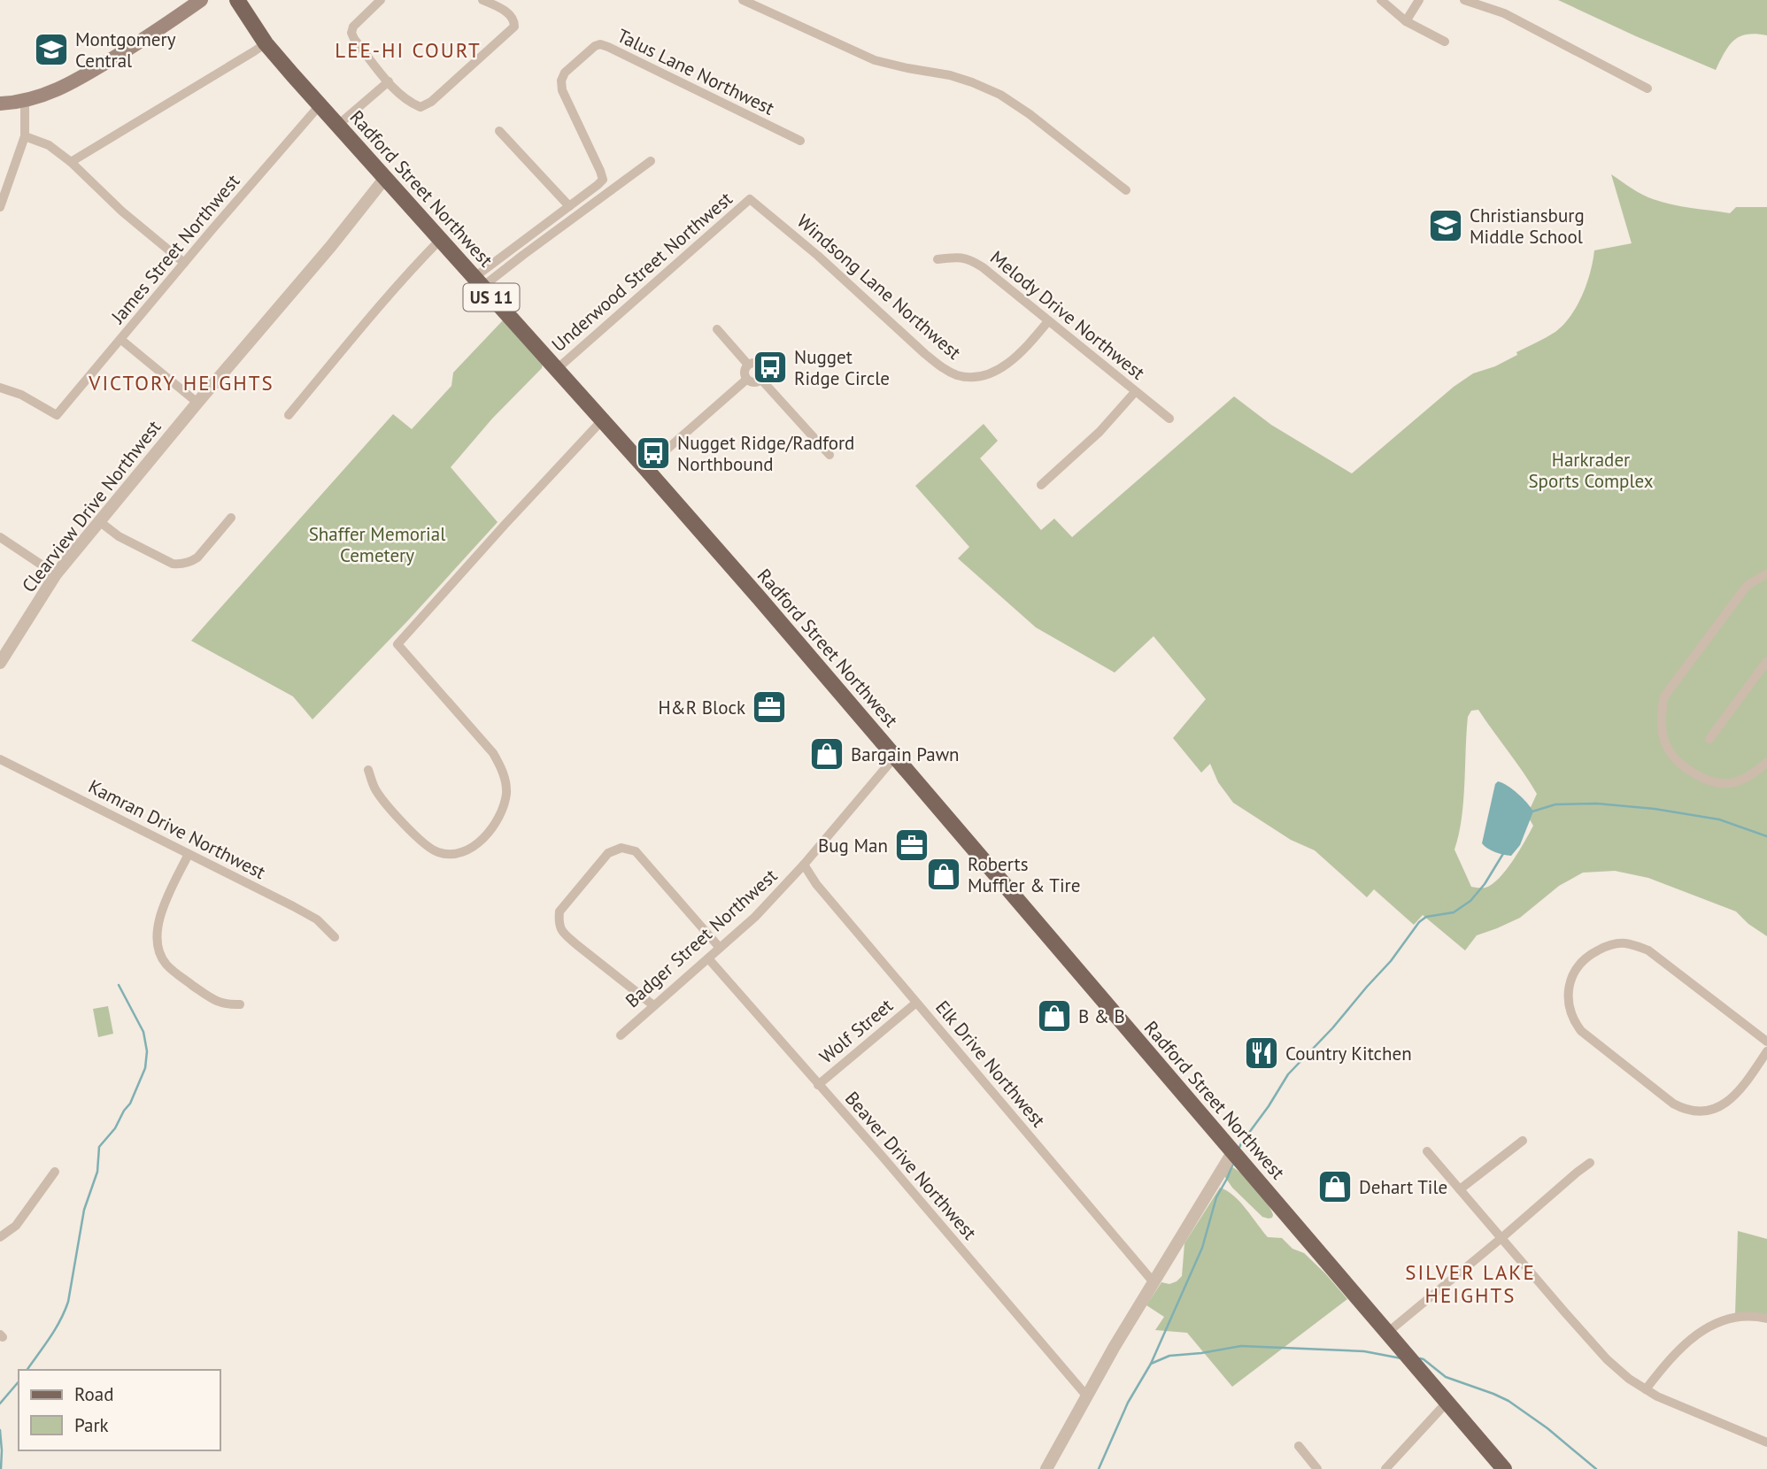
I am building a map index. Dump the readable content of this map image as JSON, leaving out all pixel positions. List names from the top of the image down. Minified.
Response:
{"streets":{"main road":["Radford Street Northwest","US 11"],"street":["Talus Lane Northwest","James Street Northwest","Underwood Street Northwest","Windsong Lane Northwest","Melody Drive Northwest","Clearview Drive Northwest","Kamran Drive Northwest","Badger Street Northwest","Wolf Street","Elk Drive Northwest","Beaver Drive Northwest"]},"crossings":[["Talus Lane Northwest","Radford Street Northwest"],["Radford Street Northwest","James Street Northwest"],["Radford Street Northwest","Underwood Street Northwest"],["Radford Street Northwest","Clearview Drive Northwest"],["Radford Street Northwest","Badger Street Northwest"],["Underwood Street Northwest","Windsong Lane Northwest"],["Windsong Lane Northwest","Melody Drive Northwest"],["Badger Street Northwest","Elk Drive Northwest"],["Badger Street Northwest","Beaver Drive Northwest"],["Wolf Street","Elk Drive Northwest"],["Wolf Street","Beaver Drive Northwest"]],"districts":["LEE-HI COURT","VICTORY HEIGHTS","SILVER LAKE HEIGHTS"],"parks":["Harkrader Sports Complex","Shaffer Memorial Cemetery"],"places":{"school or university":["Montgomery Central","Christiansburg Middle School"],"bus stop":["Nugget Ridge Circle","Nugget Ridge/Radford Northbound"],"office":["H&R Block","Bug Man"],"shop":["Bargain Pawn","Roberts Muffler & Tire","B & B","Dehart Tile"],"restaurant":["Country Kitchen"]},"legend":["Road","Park"]}
